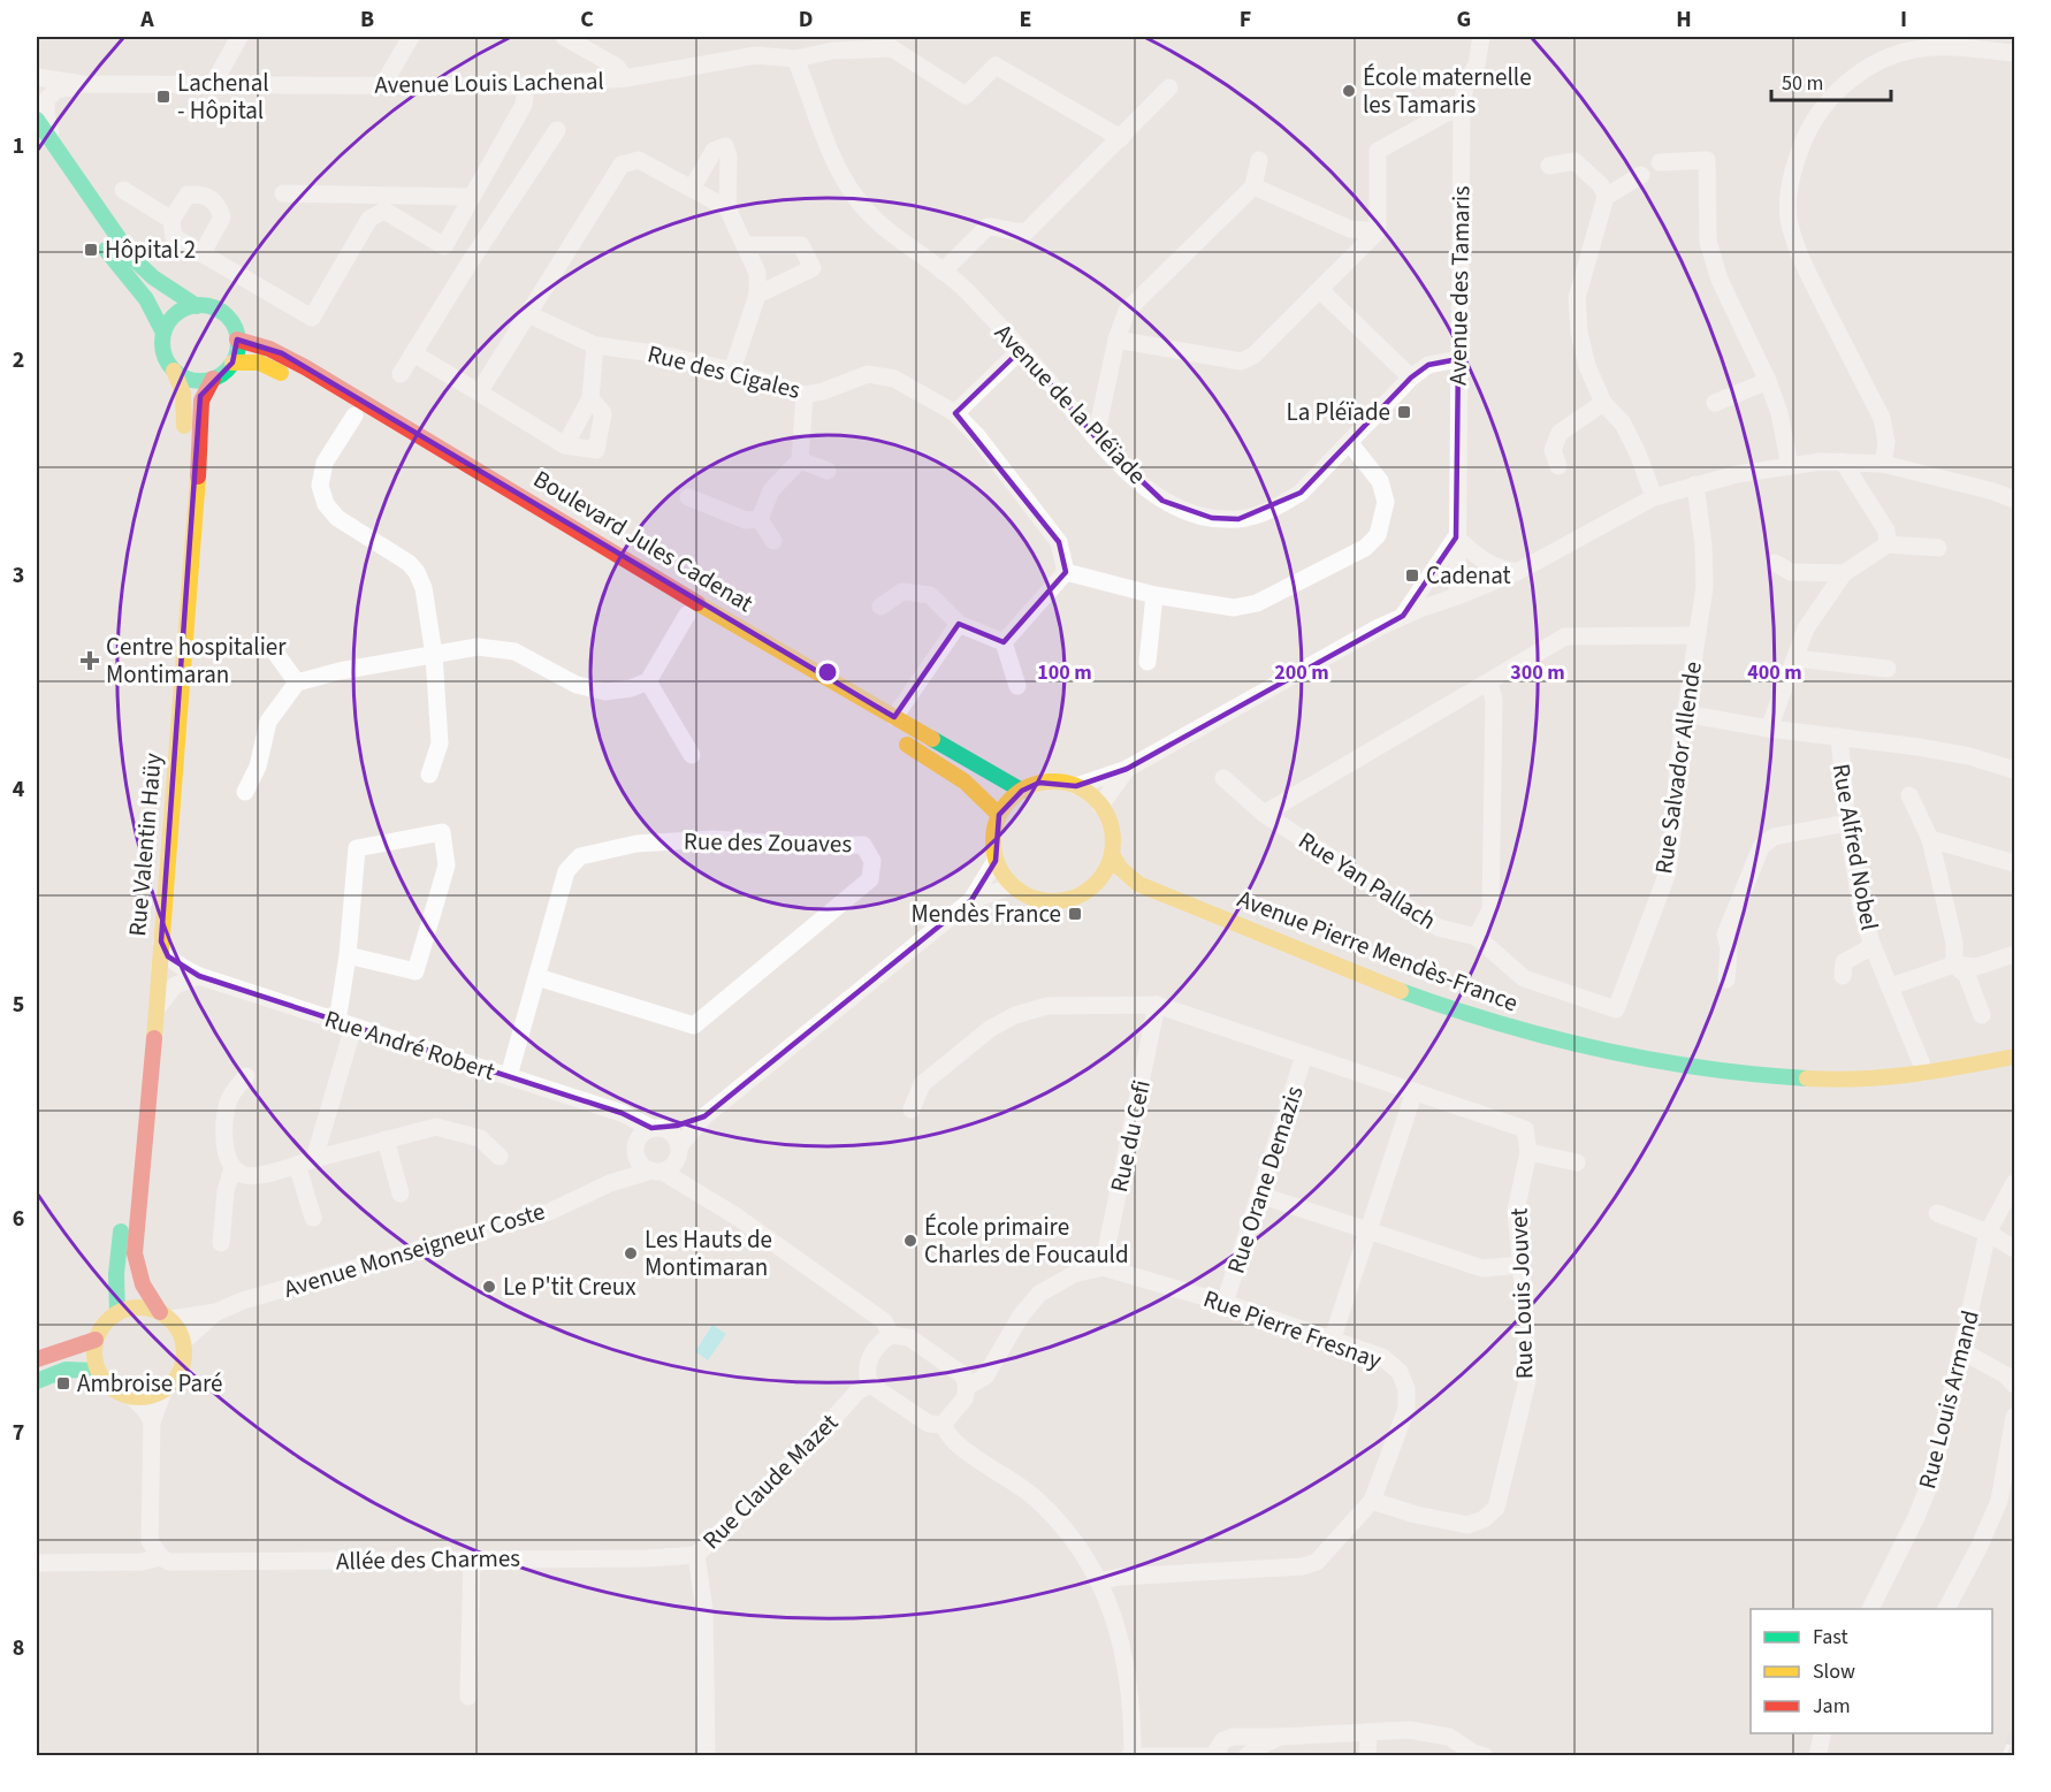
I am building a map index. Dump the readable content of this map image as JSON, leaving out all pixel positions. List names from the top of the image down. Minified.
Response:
{"streets":{"street":["Avenue Louis Lachenal","Avenue des Tamaris","Rue des Cigales","Avenue de la Pléïade","Boulevard Jules Cadenat","Rue Salvador Allende","Rue des Zouaves","Rue Valentin Haüy","Rue Alfred Nobel","Rue Yan Pallach","Avenue Pierre Mendès-France","Rue André Robert","Rue du Cefi","Rue Orane Demazis","Avenue Monseigneur Coste","Rue Louis Jouvet","Rue Pierre Fresnay","Rue Louis Armand","Rue Claude Mazet","Allée des Charmes"]},"crossings":[["Avenue Louis Lachenal","Avenue de la Pléïade"],["Avenue des Tamaris","Avenue de la Pléïade"],["Boulevard Jules Cadenat","Rue Valentin Haüy"],["Boulevard Jules Cadenat","Avenue Pierre Mendès-France"],["Rue Salvador Allende","Rue Yan Pallach"],["Rue des Zouaves","Rue André Robert"],["Rue Valentin Haüy","Rue André Robert"],["Rue Valentin Haüy","Avenue Monseigneur Coste"],["Rue Alfred Nobel","Avenue Pierre Mendès-France"],["Rue André Robert","Avenue Monseigneur Coste"],["Rue du Cefi","Rue Pierre Fresnay"],["Rue Orane Demazis","Rue Pierre Fresnay"],["Rue Louis Jouvet","Rue Pierre Fresnay"],["Rue Claude Mazet","Allée des Charmes"]],"places":{"other":["École maternelle les Tamaris","École primaire Charles de Foucauld","Les Hauts de Montimaran","Le P'tit Creux"],"transit":["Lachenal - Hôpital","Hôpital 2","La Pléïade","Cadenat","Mendès France","Ambroise Paré"],"health":["Centre hospitalier Montimaran"]},"legend":["Fast","Slow","Jam"],"scale_bar":"50 m","grid":{"columns":["A","B","C","D","E","F","G","H","I"],"rows":["1","2","3","4","5","6","7","8"]},"rings":["100 m","200 m","300 m","400 m"]}
